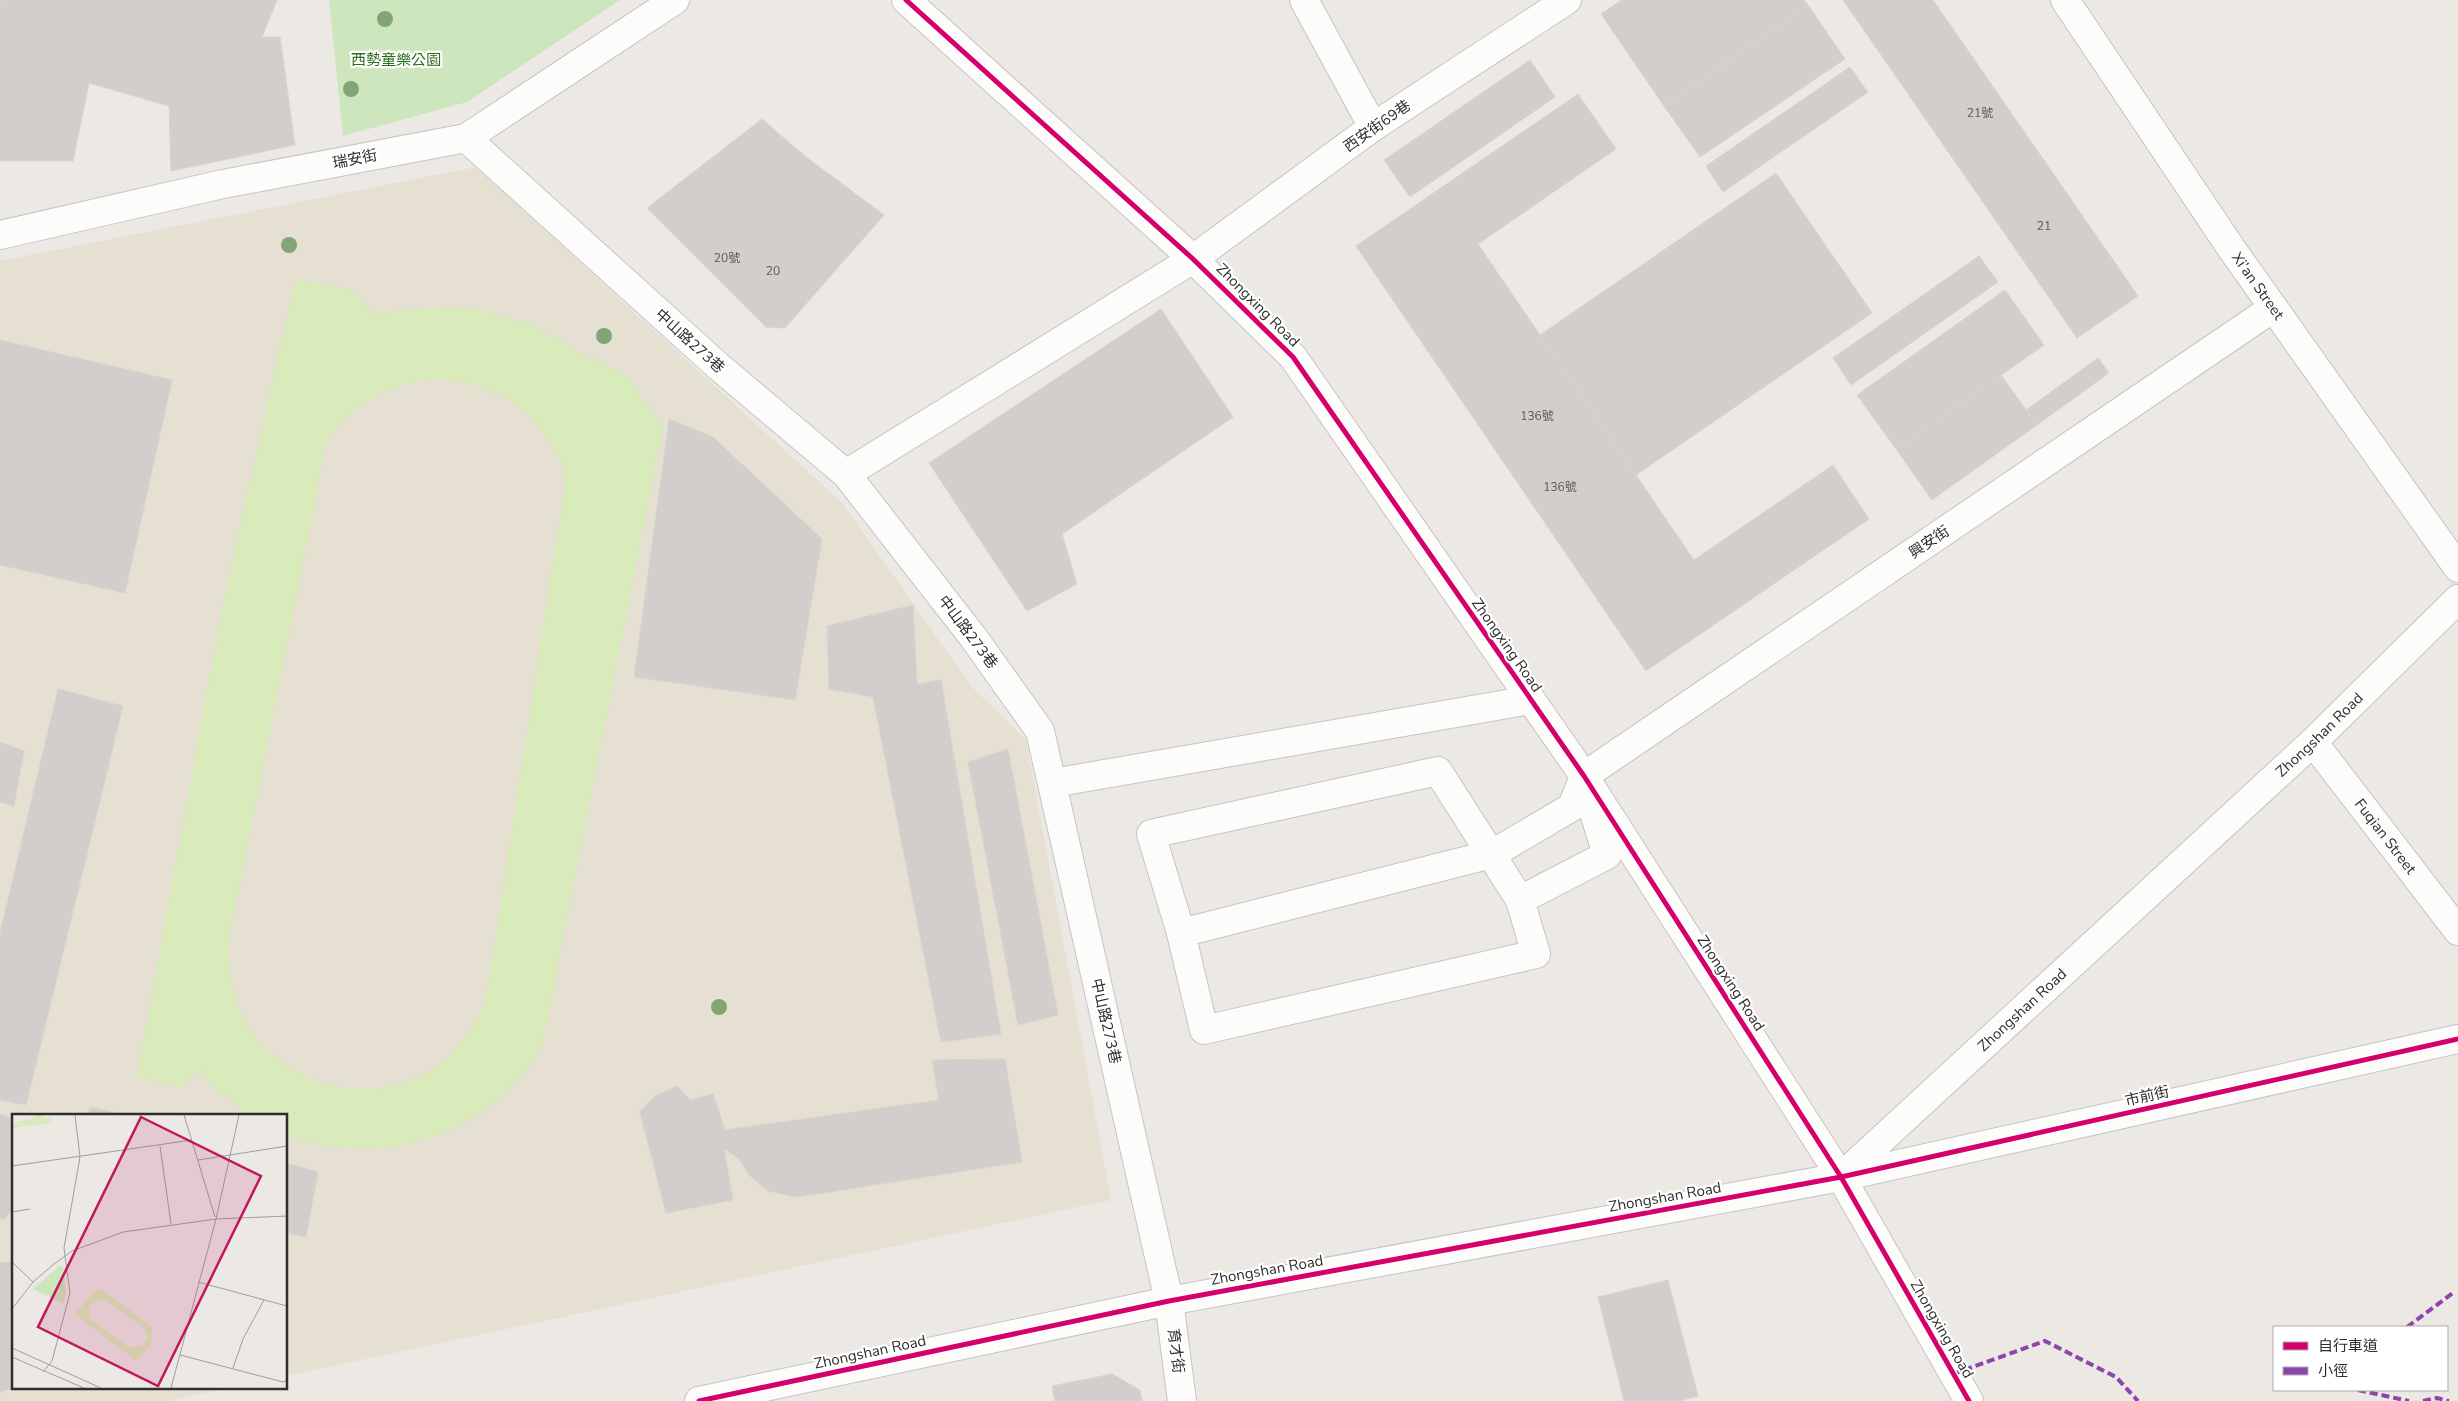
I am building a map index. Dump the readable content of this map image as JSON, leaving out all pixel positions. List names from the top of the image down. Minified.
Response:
{"streets":{"street":["西安街69巷","瑞安街","Xi’an Street","Zhongxing Road","中山路273巷","興安街","Zhongshan Road","Fuqian Street","市前街","育才街"]},"crossings":[["西安街69巷","Zhongxing Road"],["西安街69巷","中山路273巷"],["瑞安街","中山路273巷"],["Xi’an Street","興安街"],["Zhongxing Road","興安街"],["Zhongxing Road","Zhongshan Road"],["Zhongxing Road","市前街"],["中山路273巷","Zhongshan Road"],["中山路273巷","育才街"],["Zhongshan Road","Fuqian Street"],["Zhongshan Road","市前街"],["Zhongshan Road","育才街"]],"parks":["西勢童樂公園"],"house_numbers":["21號","21","20號","20","136號","136號"],"legend":["自行車道","小徑"]}
